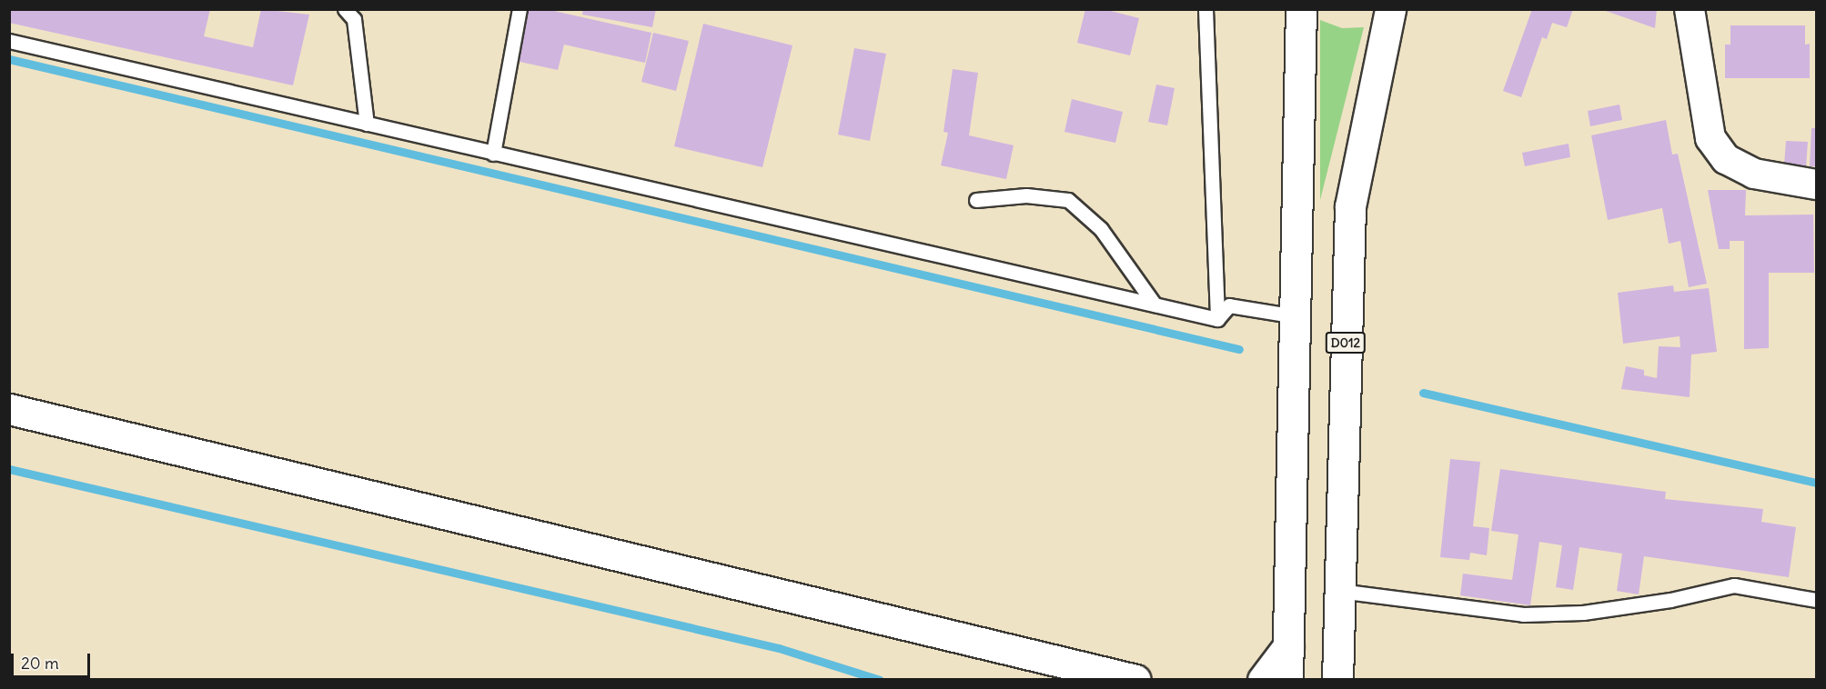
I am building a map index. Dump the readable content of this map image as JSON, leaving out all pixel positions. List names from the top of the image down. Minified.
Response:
{"streets":{"main road":["D012"]},"scale_bar":"20 m"}
